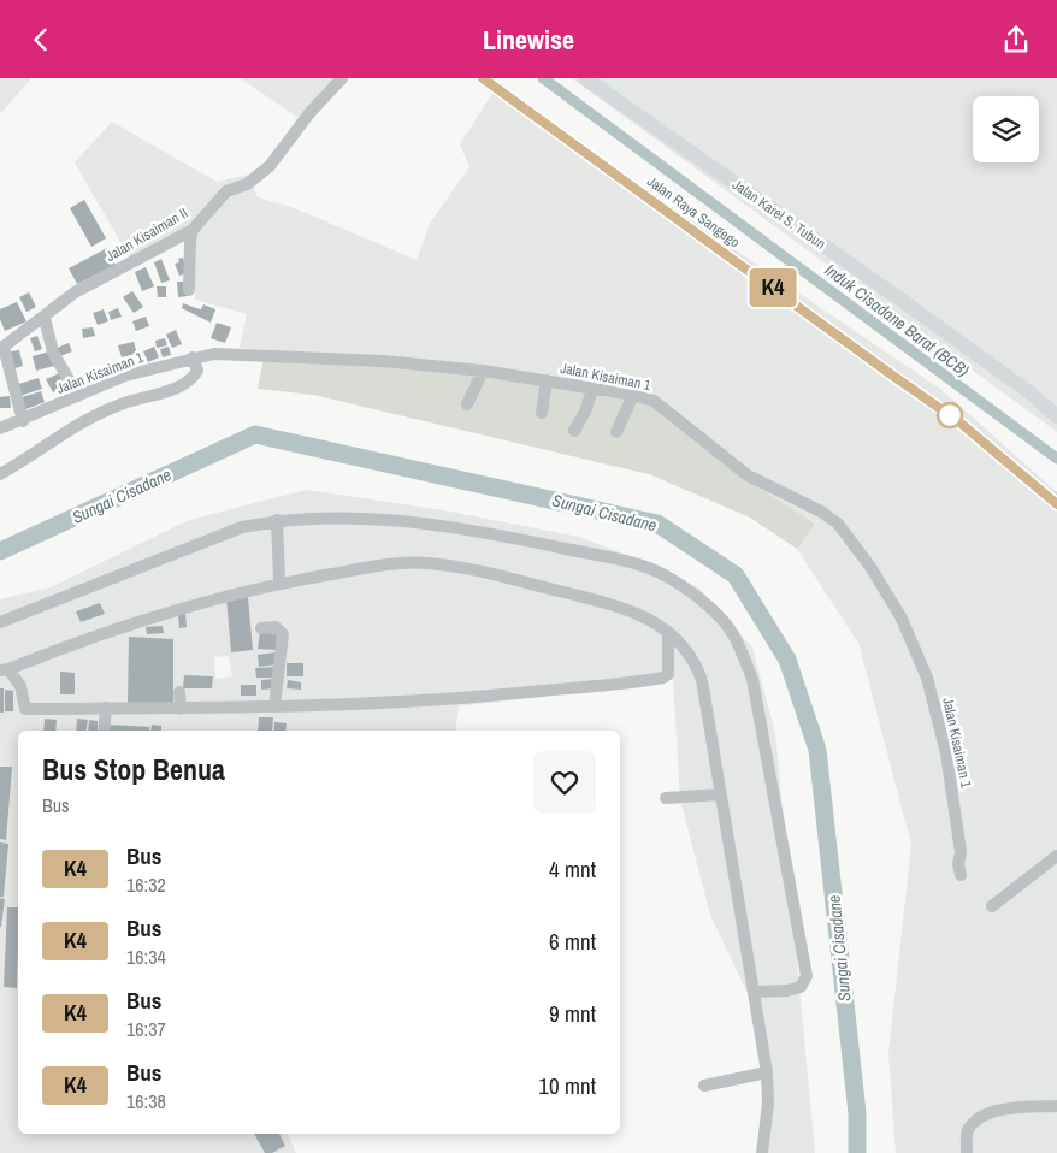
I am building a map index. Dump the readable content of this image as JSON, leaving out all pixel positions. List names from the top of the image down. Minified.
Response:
{"streets":{"main road":["Jalan Karel S. Tubun"],"street":["Jalan Raya Sangego","Jalan Kisaiman II","Jalan Kisaiman 1"]},"water":["Induk Cisadane Barat (BCB)","Sungai Cisadane"],"lines":["bus line K4"],"page":{"header":"Linewise","on_map":"K4","heading":["Bus Stop Benua","Bus"],"list":[{"mark":"K4","name":"Bus","note":"16:32","value":"4 mnt"},{"mark":"K4","name":"Bus","note":"16:34","value":"6 mnt"},{"mark":"K4","name":"Bus","note":"16:37","value":"9 mnt"},{"mark":"K4","name":"Bus","note":"16:38","value":"10 mnt"}]}}
